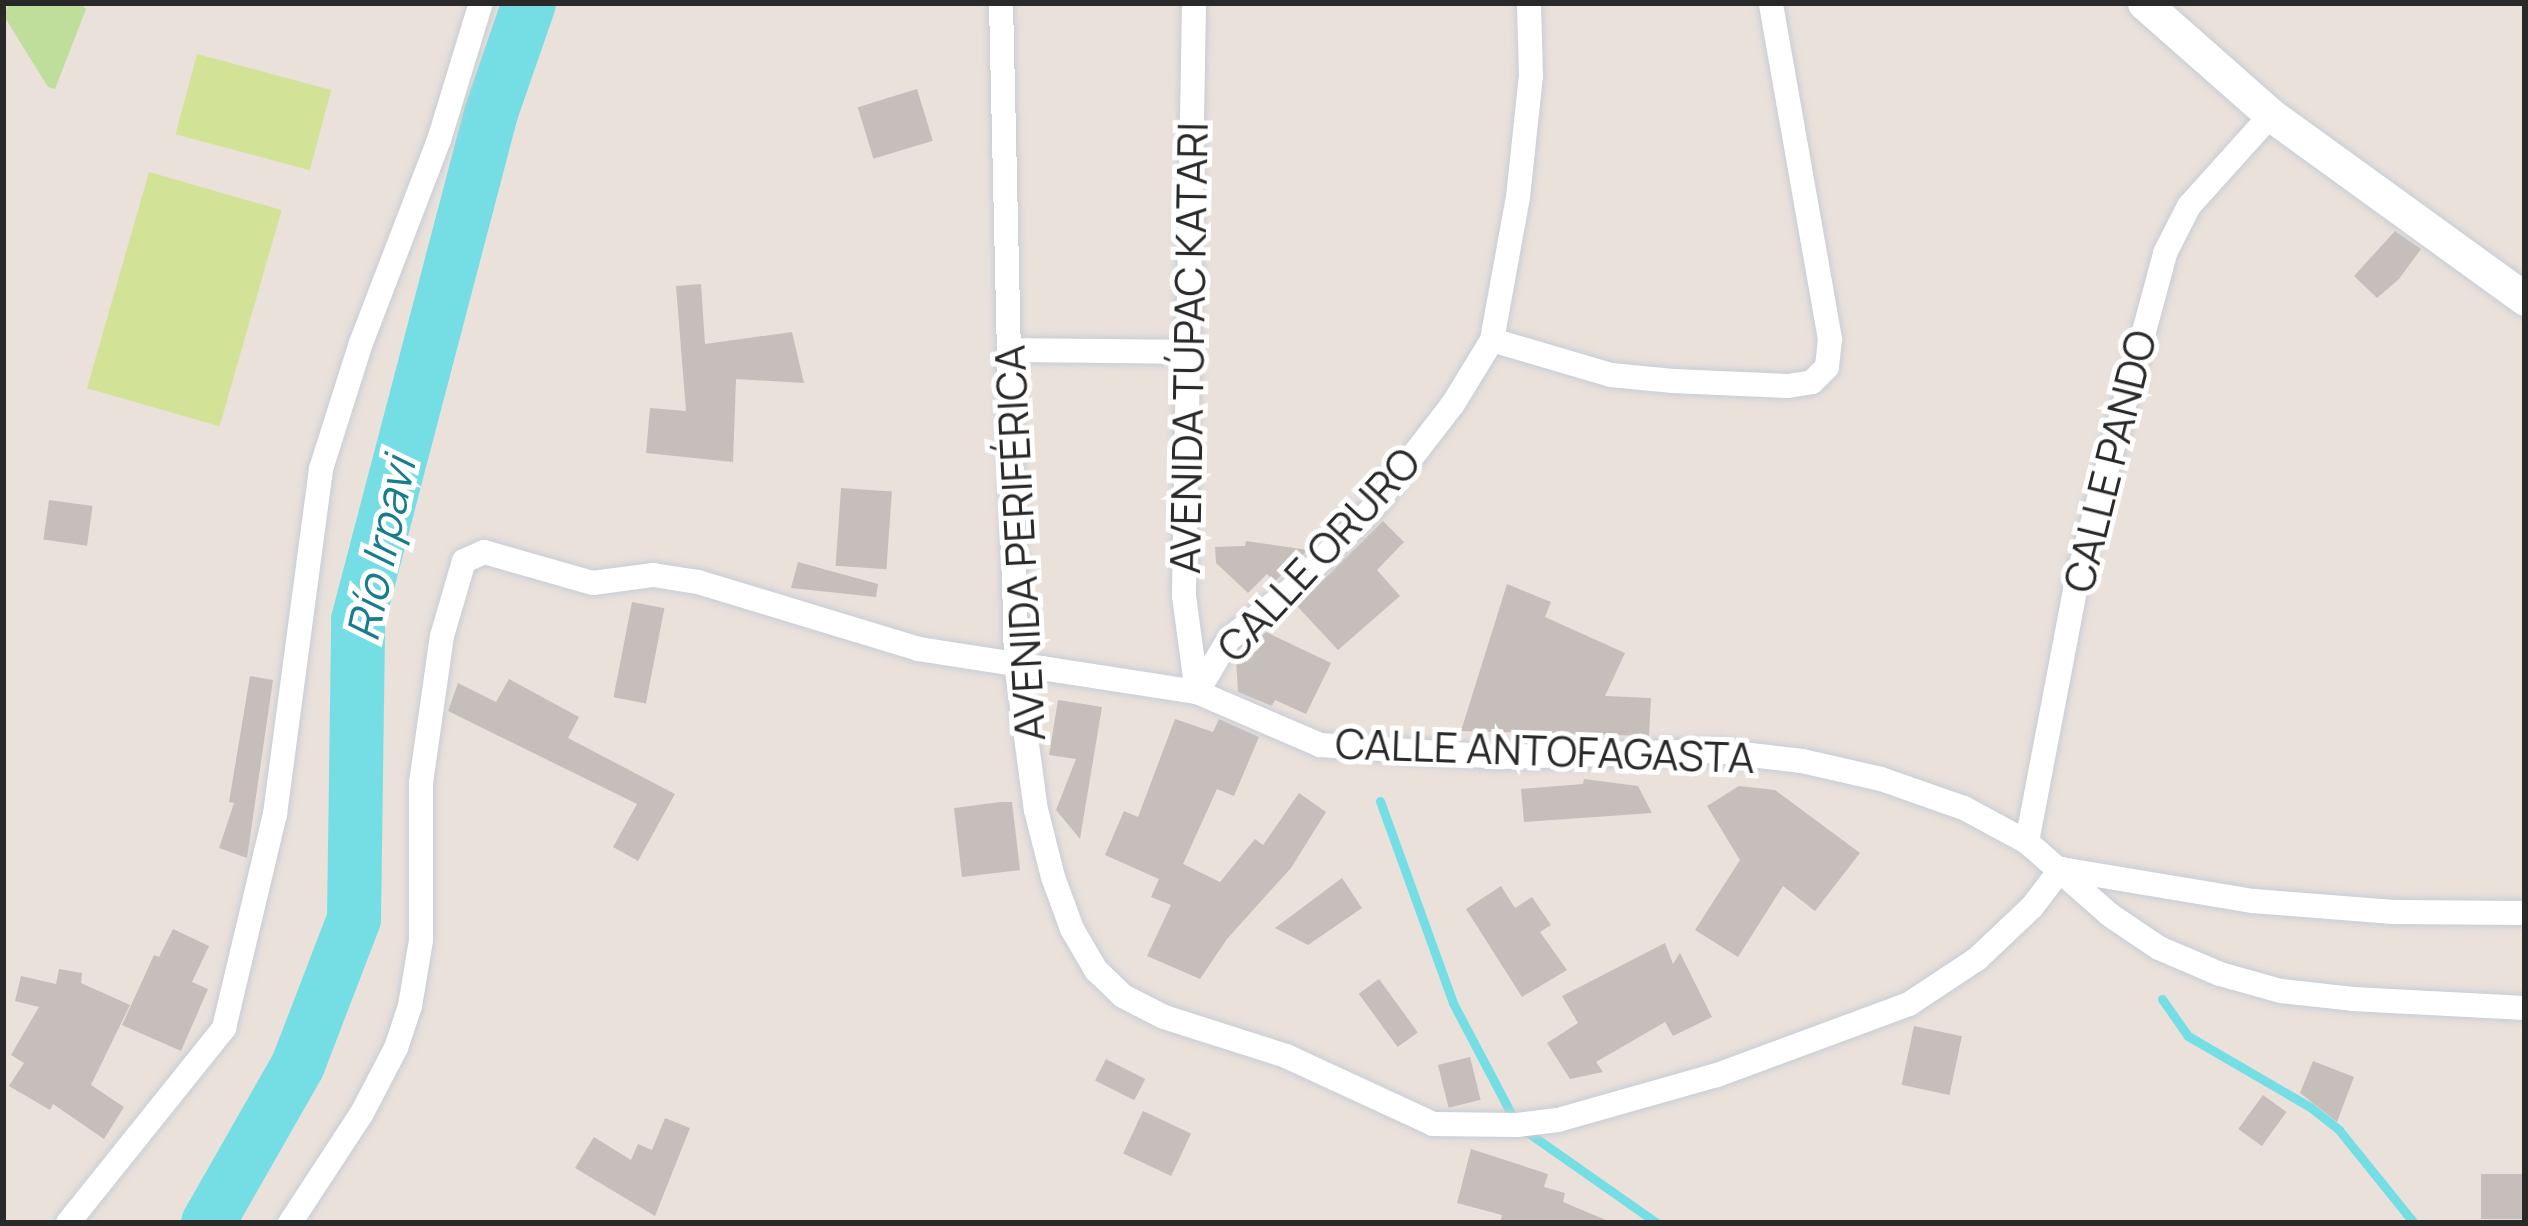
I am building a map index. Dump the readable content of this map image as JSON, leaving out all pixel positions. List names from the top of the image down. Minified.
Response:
{"streets":{"street":["AVENIDA TÚPAC KATARI","CALLE PANDO","AVENIDA PERIFÉRICA","CALLE ORURO","CALLE ANTOFAGASTA"]},"crossings":[["AVENIDA TÚPAC KATARI","CALLE ORURO"],["AVENIDA TÚPAC KATARI","CALLE ANTOFAGASTA"],["CALLE PANDO","CALLE ANTOFAGASTA"],["AVENIDA PERIFÉRICA","CALLE ANTOFAGASTA"],["CALLE ORURO","CALLE ANTOFAGASTA"]],"water":["Río Irpavi"]}
